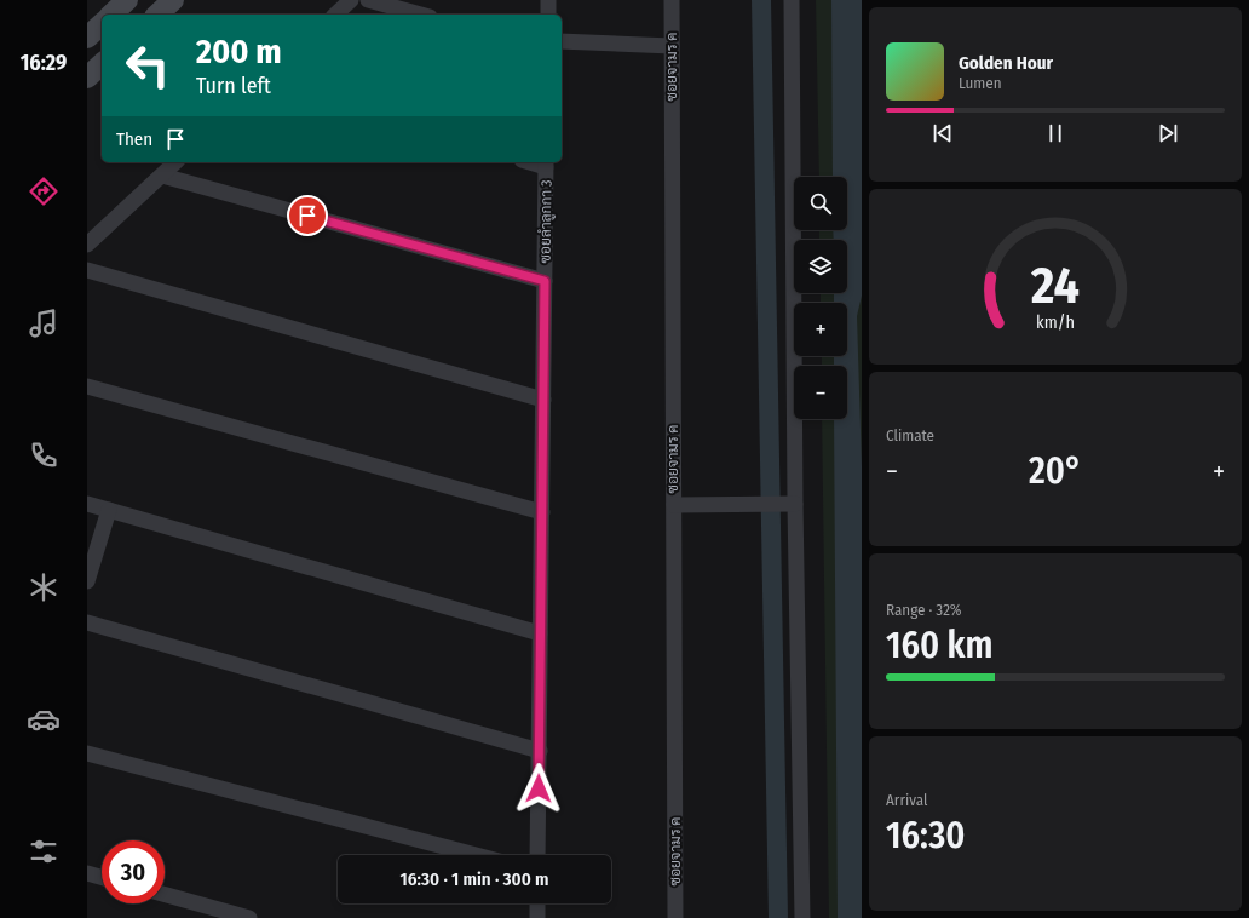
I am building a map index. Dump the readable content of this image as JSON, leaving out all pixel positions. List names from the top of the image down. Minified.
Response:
{"streets":{"street":["ซอยจามร ค","ซอยลำลูกกา 3"]},"page":{"tabs":"16:29","turn":["200 m","Turn left"],"song":["Golden Hour","Lumen"],"then":"Then","map_buttons":["+","−"],"tile":["Climate",["Range · 32%","160 km"],["Arrival","16:30"]],"heat":["−","20°","+"],"limit":"30","trip":"16:30 · 1 min · 300 m","gauge":["24","km/h"]}}
